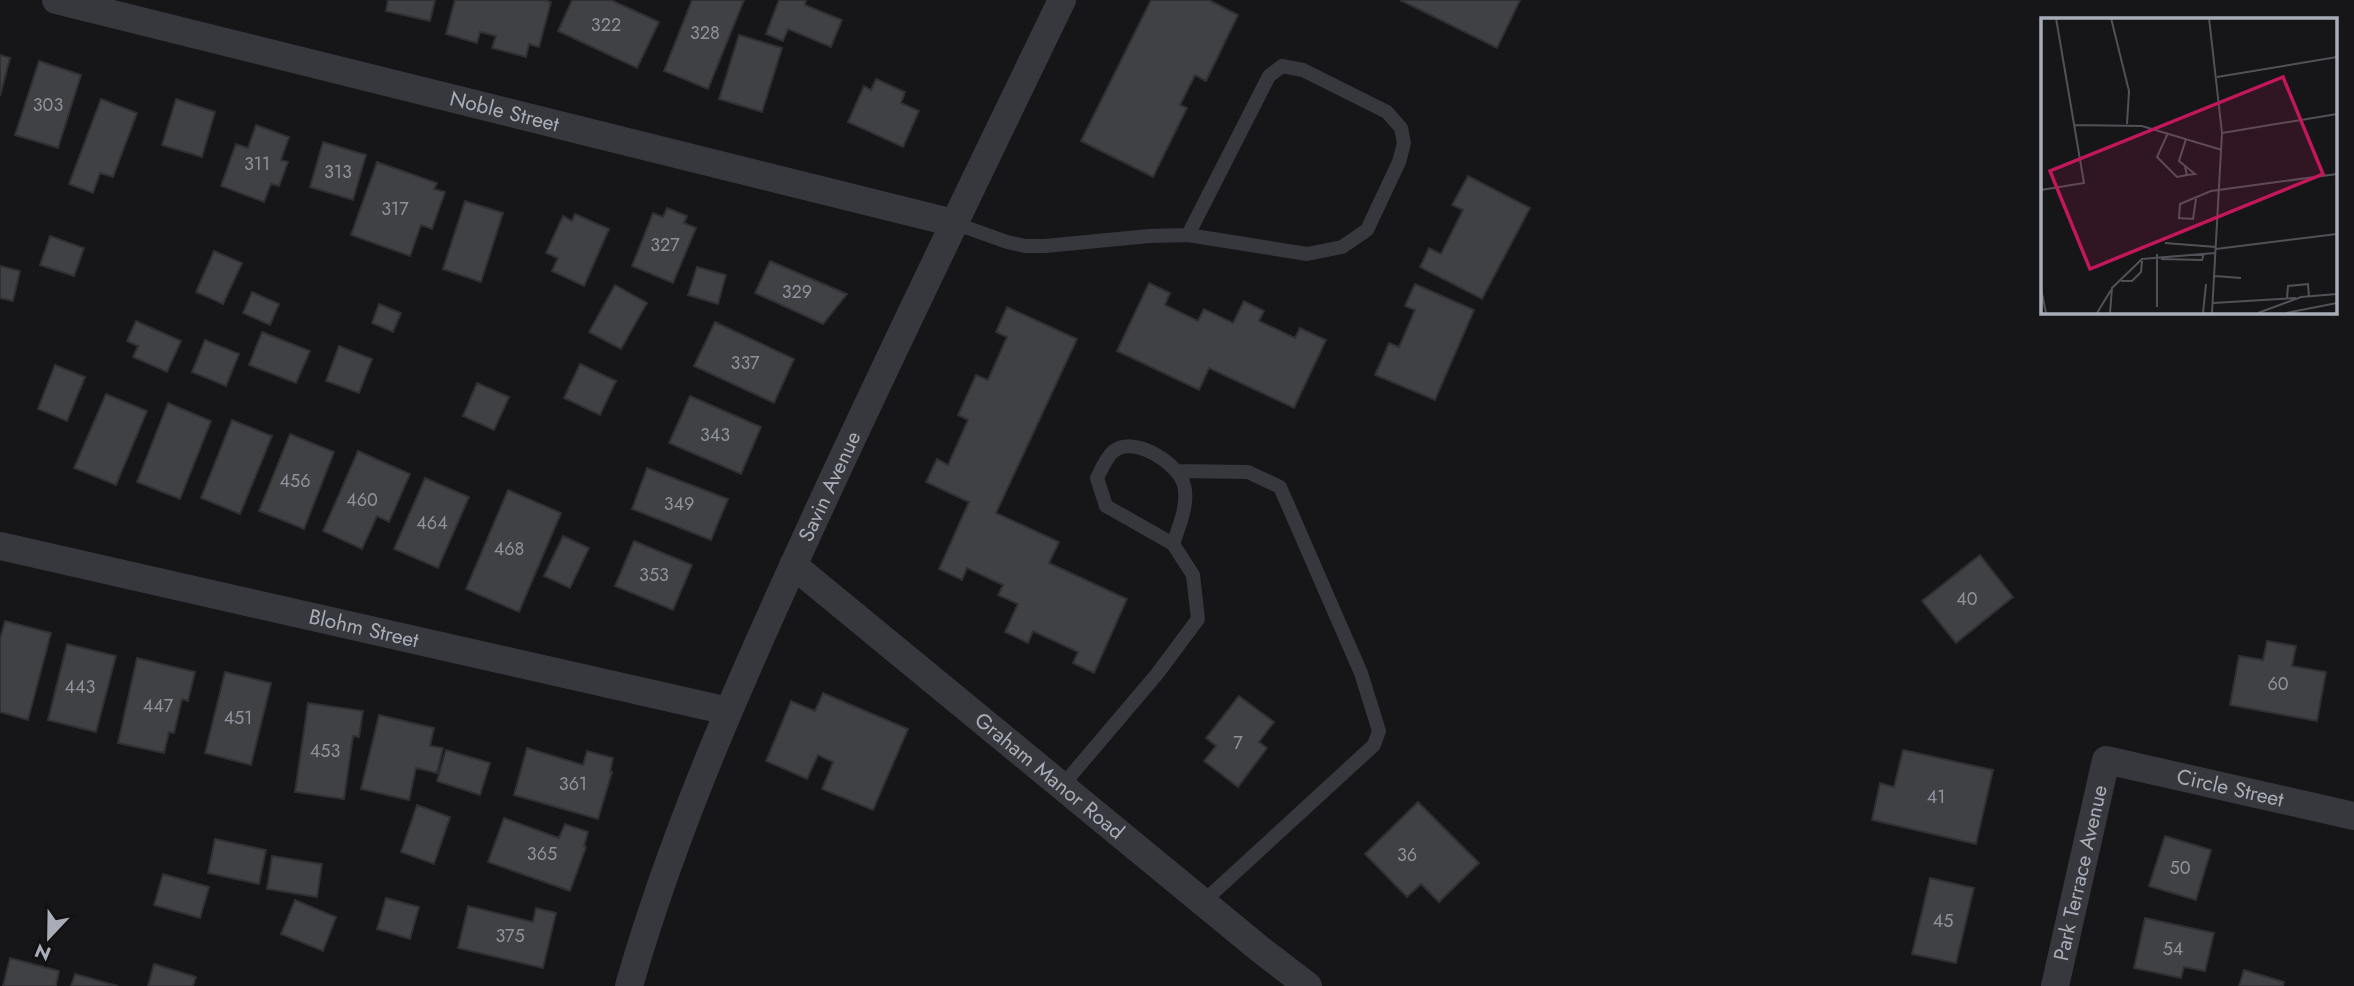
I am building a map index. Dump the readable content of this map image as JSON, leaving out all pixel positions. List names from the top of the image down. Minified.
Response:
{"streets":{"street":["Noble Street","Savin Avenue","Blohm Street","Graham Manor Road","Circle Street","Park Terrace Avenue"]},"crossings":[["Noble Street","Savin Avenue"],["Savin Avenue","Blohm Street"],["Savin Avenue","Graham Manor Road"],["Circle Street","Park Terrace Avenue"]],"house_numbers":["322","328","303","311","313","317","327","329","337","343","456","460","349","464","468","353","40","60","443","447","451","7","453","361","41","365","36","50","45","375","54"],"north":"bottom"}
